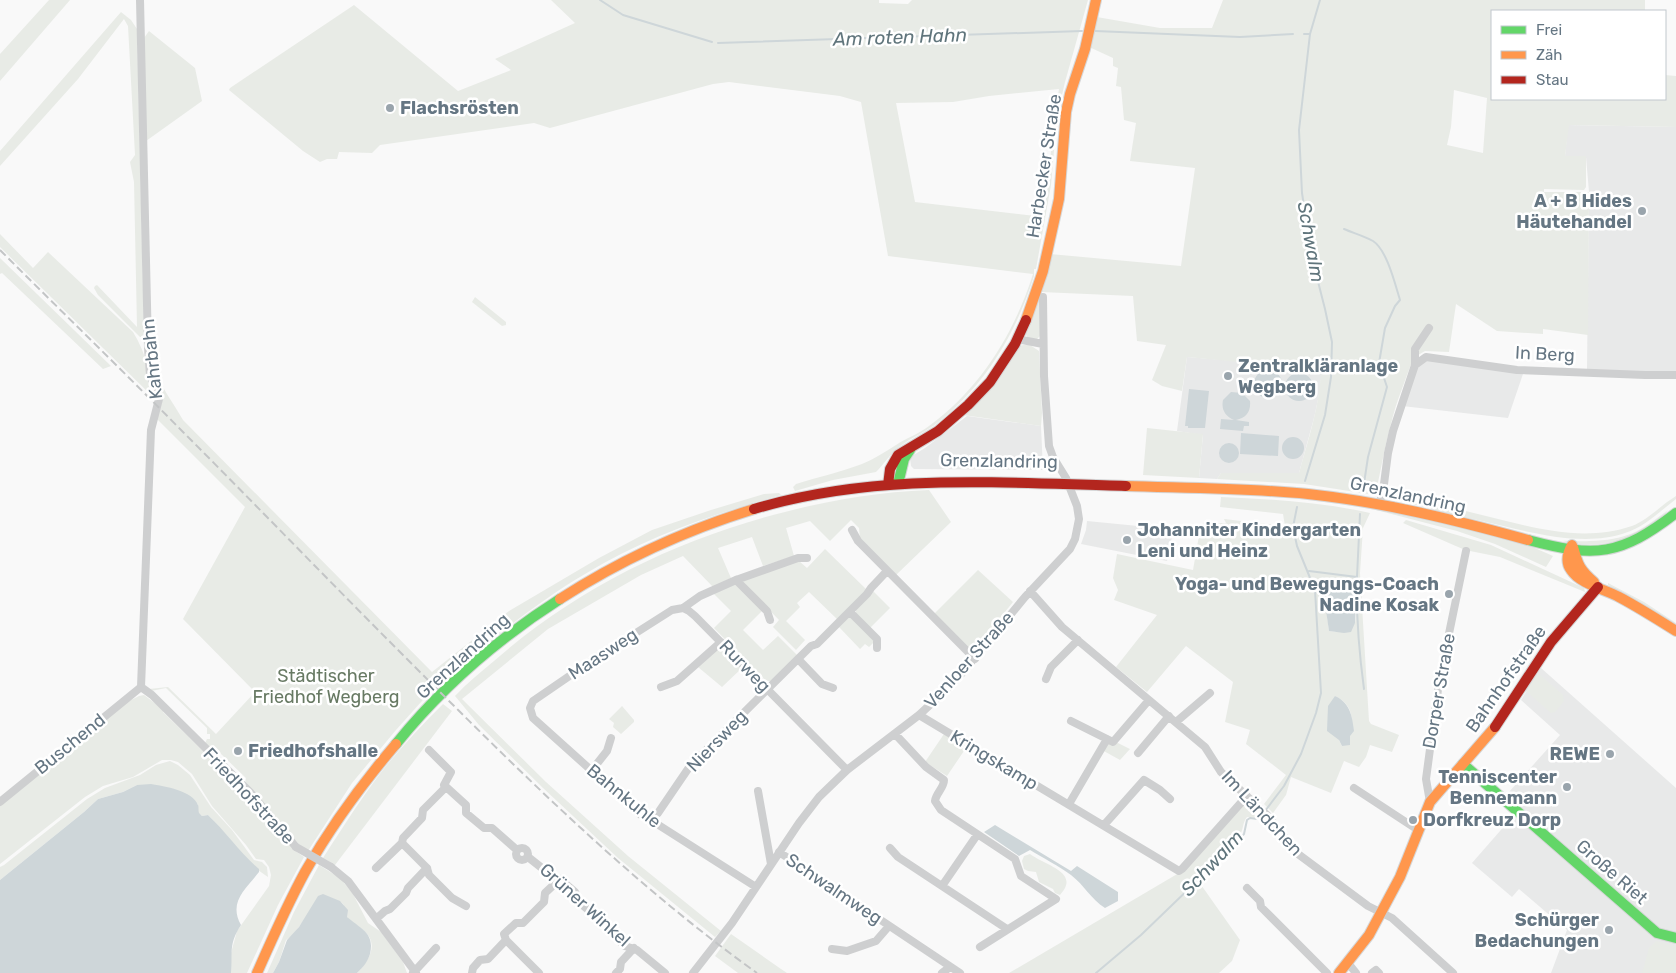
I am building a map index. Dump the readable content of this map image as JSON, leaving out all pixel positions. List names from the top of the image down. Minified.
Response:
{"streets":{"main road":["Harbecker Straße","Grenzlandring","Bahnhofstraße","Große Riet"],"street":["In Berg","Kahrbahn","Maasweg","Venloer Straße","Rurweg","Dorper Straße","Niersweg","Buschend","Kringskamp","Friedhofstraße","Bahnkuhle","Im Ländchen","Schwalmweg","Grüner Winkel"]},"crossings":[["Harbecker Straße","Grenzlandring"],["Kahrbahn","Buschend"],["Kahrbahn","Friedhofstraße"],["Grenzlandring","Venloer Straße"],["Maasweg","Rurweg"],["Maasweg","Bahnkuhle"],["Venloer Straße","Rurweg"],["Venloer Straße","Kringskamp"],["Venloer Straße","Bahnkuhle"],["Venloer Straße","Im Ländchen"],["Venloer Straße","Schwalmweg"],["Rurweg","Niersweg"],["Bahnhofstraße","Dorper Straße"],["Bahnhofstraße","Im Ländchen"],["Bahnhofstraße","Große Riet"],["Niersweg","Bahnkuhle"],["Buschend","Friedhofstraße"],["Kringskamp","Im Ländchen"]],"water":["Am roten Hahn","Schwalm"],"parks":["Städtischer Friedhof Wegberg"],"places":["Flachsrösten","A + B Hides Häutehandel","Zentralkläranlage Wegberg","Johanniter Kindergarten Leni und Heinz","Yoga- und Bewegungs-Coach Nadine Kosak","Friedhofshalle","REWE","Tenniscenter Bennemann","Dorfkreuz Dorp","Schürger Bedachungen"],"legend":["Frei","Zäh","Stau"]}
